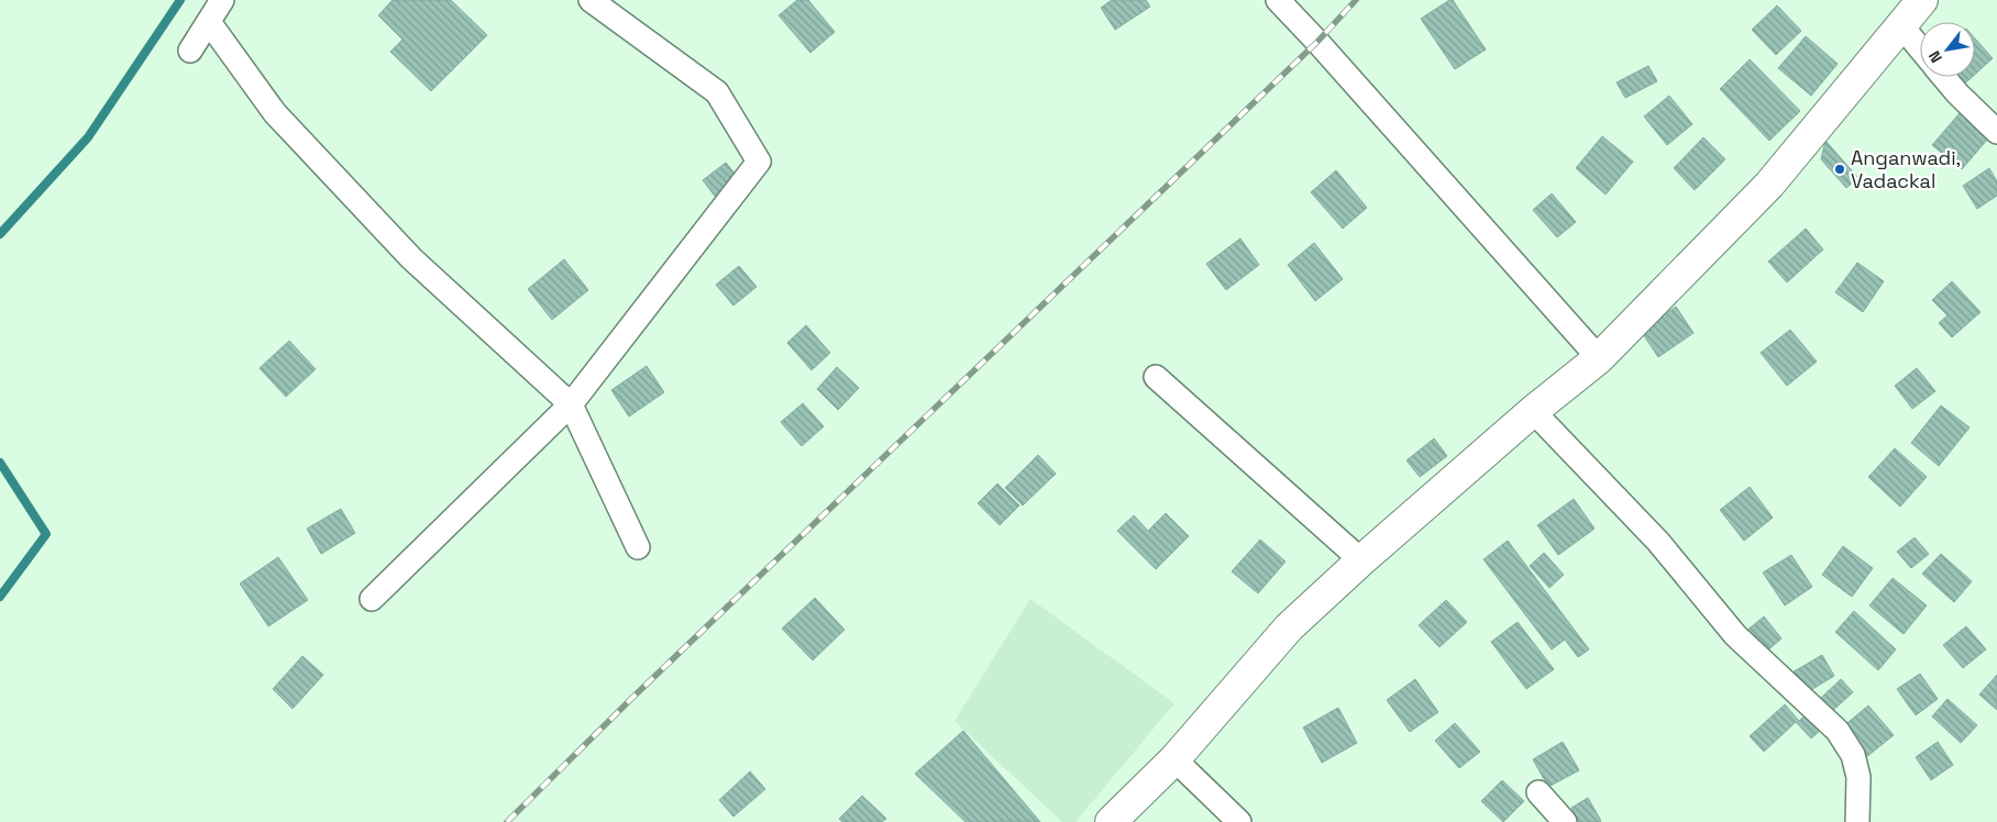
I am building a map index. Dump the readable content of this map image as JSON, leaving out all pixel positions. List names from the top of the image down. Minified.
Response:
{"places":["Anganwadi, Vadackal"],"north":"bottom left"}
